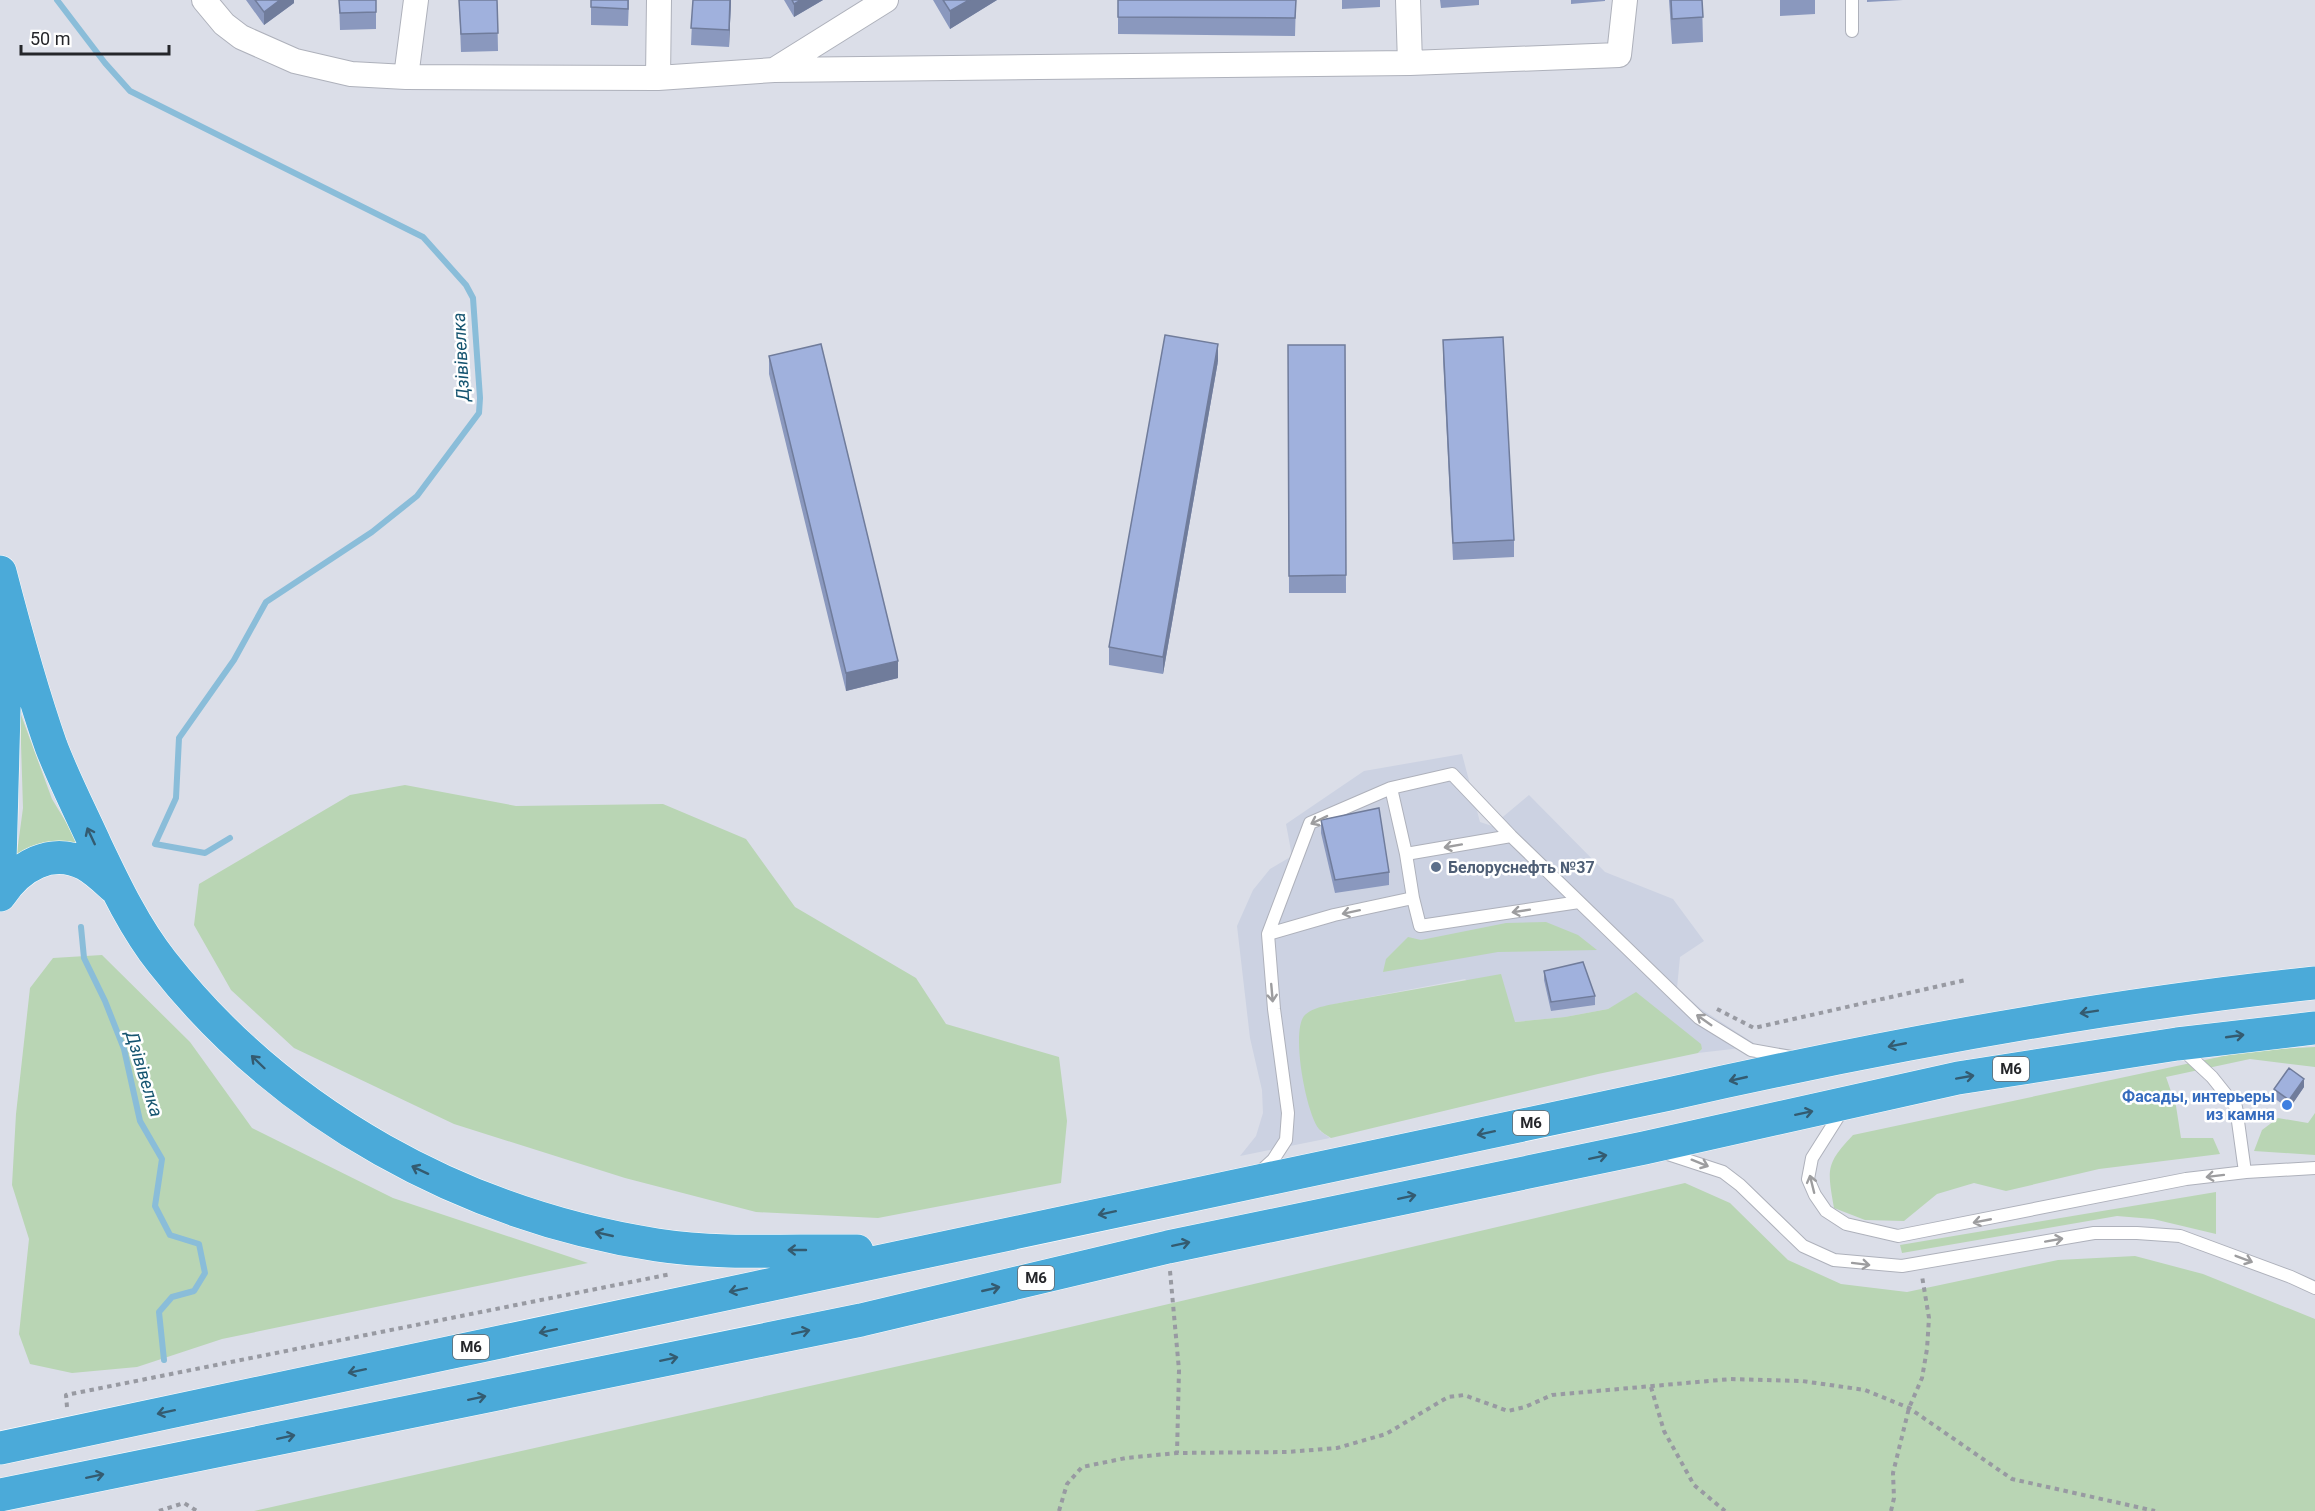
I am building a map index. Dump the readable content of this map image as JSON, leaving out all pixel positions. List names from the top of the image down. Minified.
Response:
{"streets":{"highway":["М6"]},"water":["Дзівівелка"],"places":["Белоруснефть №37","Фасады, интерьеры из камня"],"scale_bar":"50 m"}
